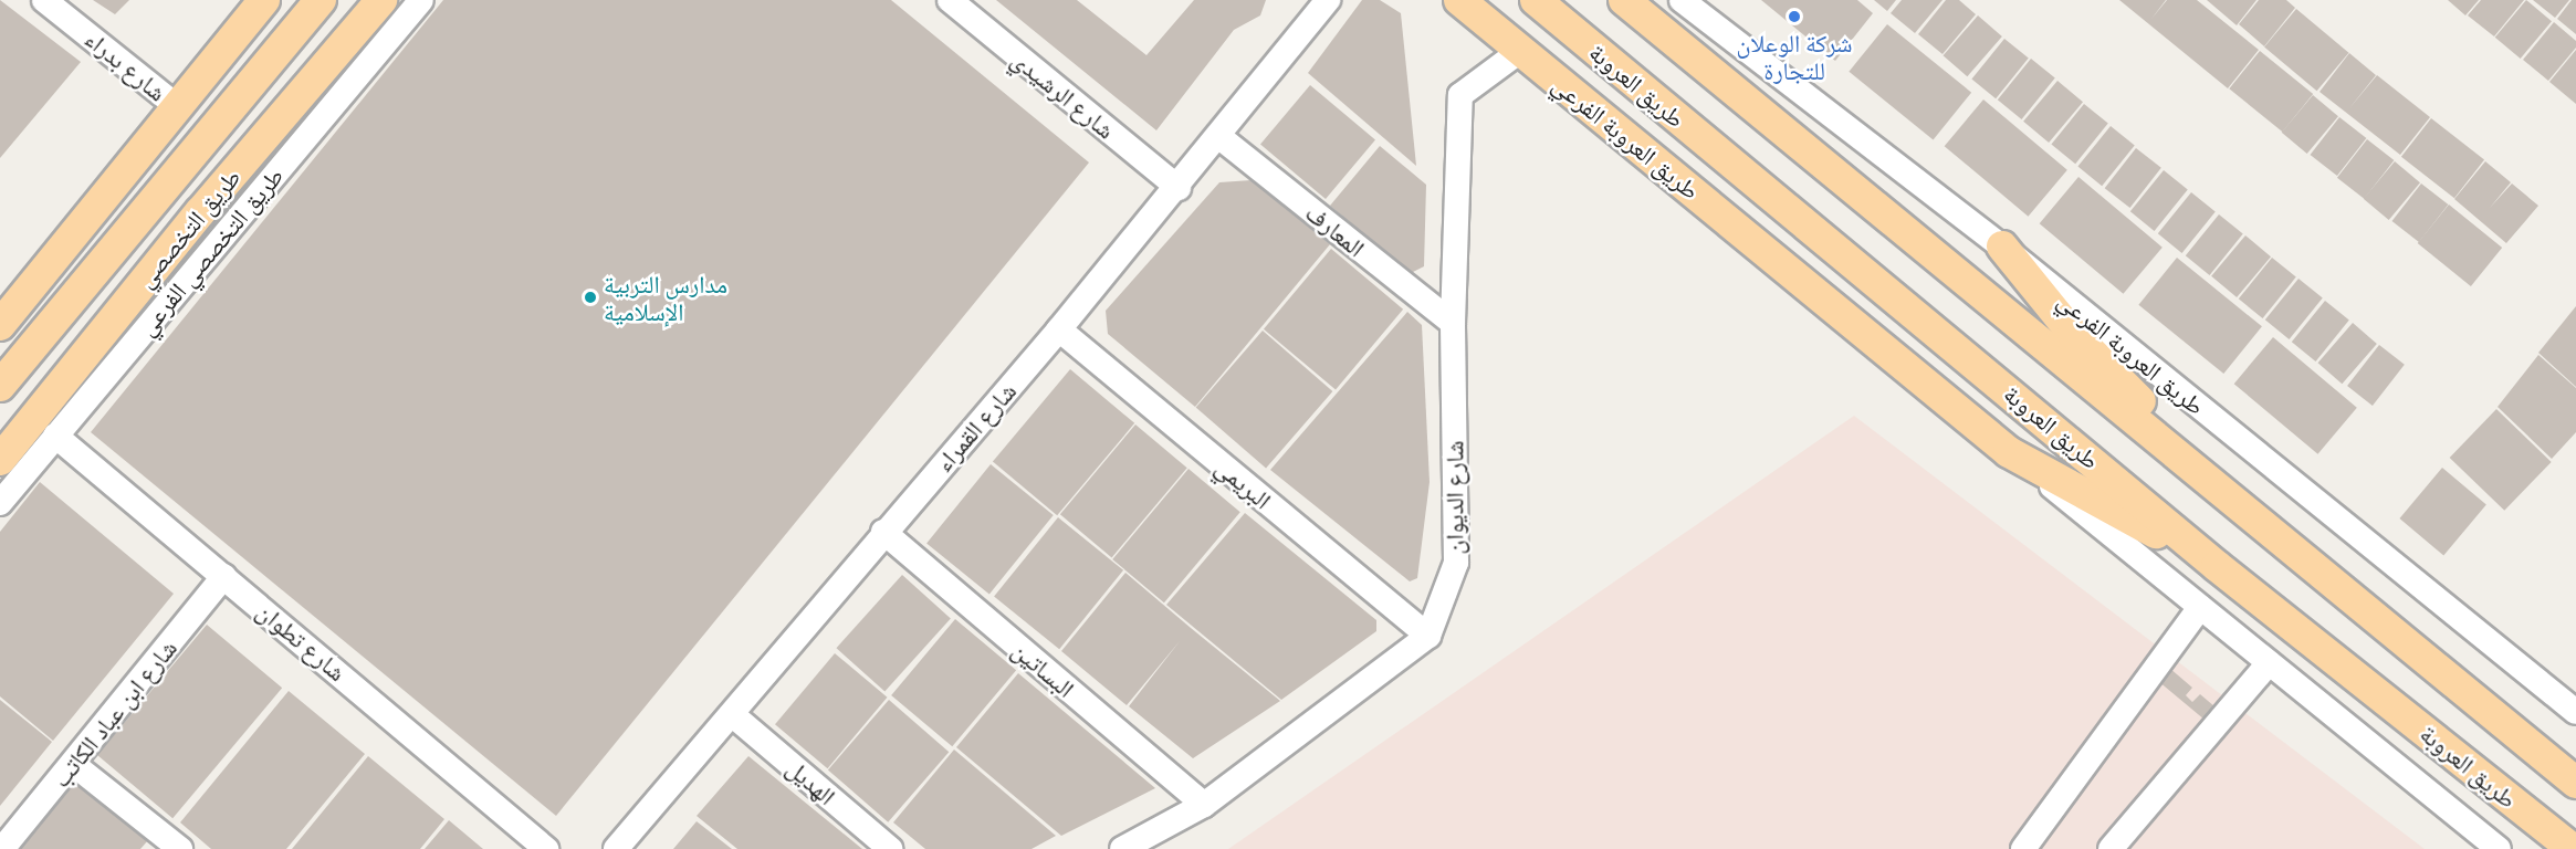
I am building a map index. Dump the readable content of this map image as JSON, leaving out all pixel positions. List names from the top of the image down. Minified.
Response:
{"streets":{"main road":["طريق العروبة","طريق العروبة الفرعي","طريق التخصصي"],"street":["شارع بدراء","شارع الرشيدي","المعارف","طريق التخصصي الفرعي","شارع القمراء","البريمي","شارع الديوان","شارع تطوان","البساتين","شارع ابن عباد الكاتب","الهديل"]},"crossings":[["طريق العروبة","طريق العروبة الفرعي"],["شارع الرشيدي","شارع القمراء"],["طريق العروبة الفرعي","شارع الديوان"],["المعارف","شارع القمراء"],["المعارف","شارع الديوان"],["طريق التخصصي الفرعي","شارع تطوان"],["شارع القمراء","البريمي"],["شارع القمراء","البساتين"],["شارع القمراء","الهديل"],["البريمي","شارع الديوان"],["شارع تطوان","شارع ابن عباد الكاتب"]],"places":["شركة الوعلان للتجارة","مدارس التربية الإسلامية"]}
